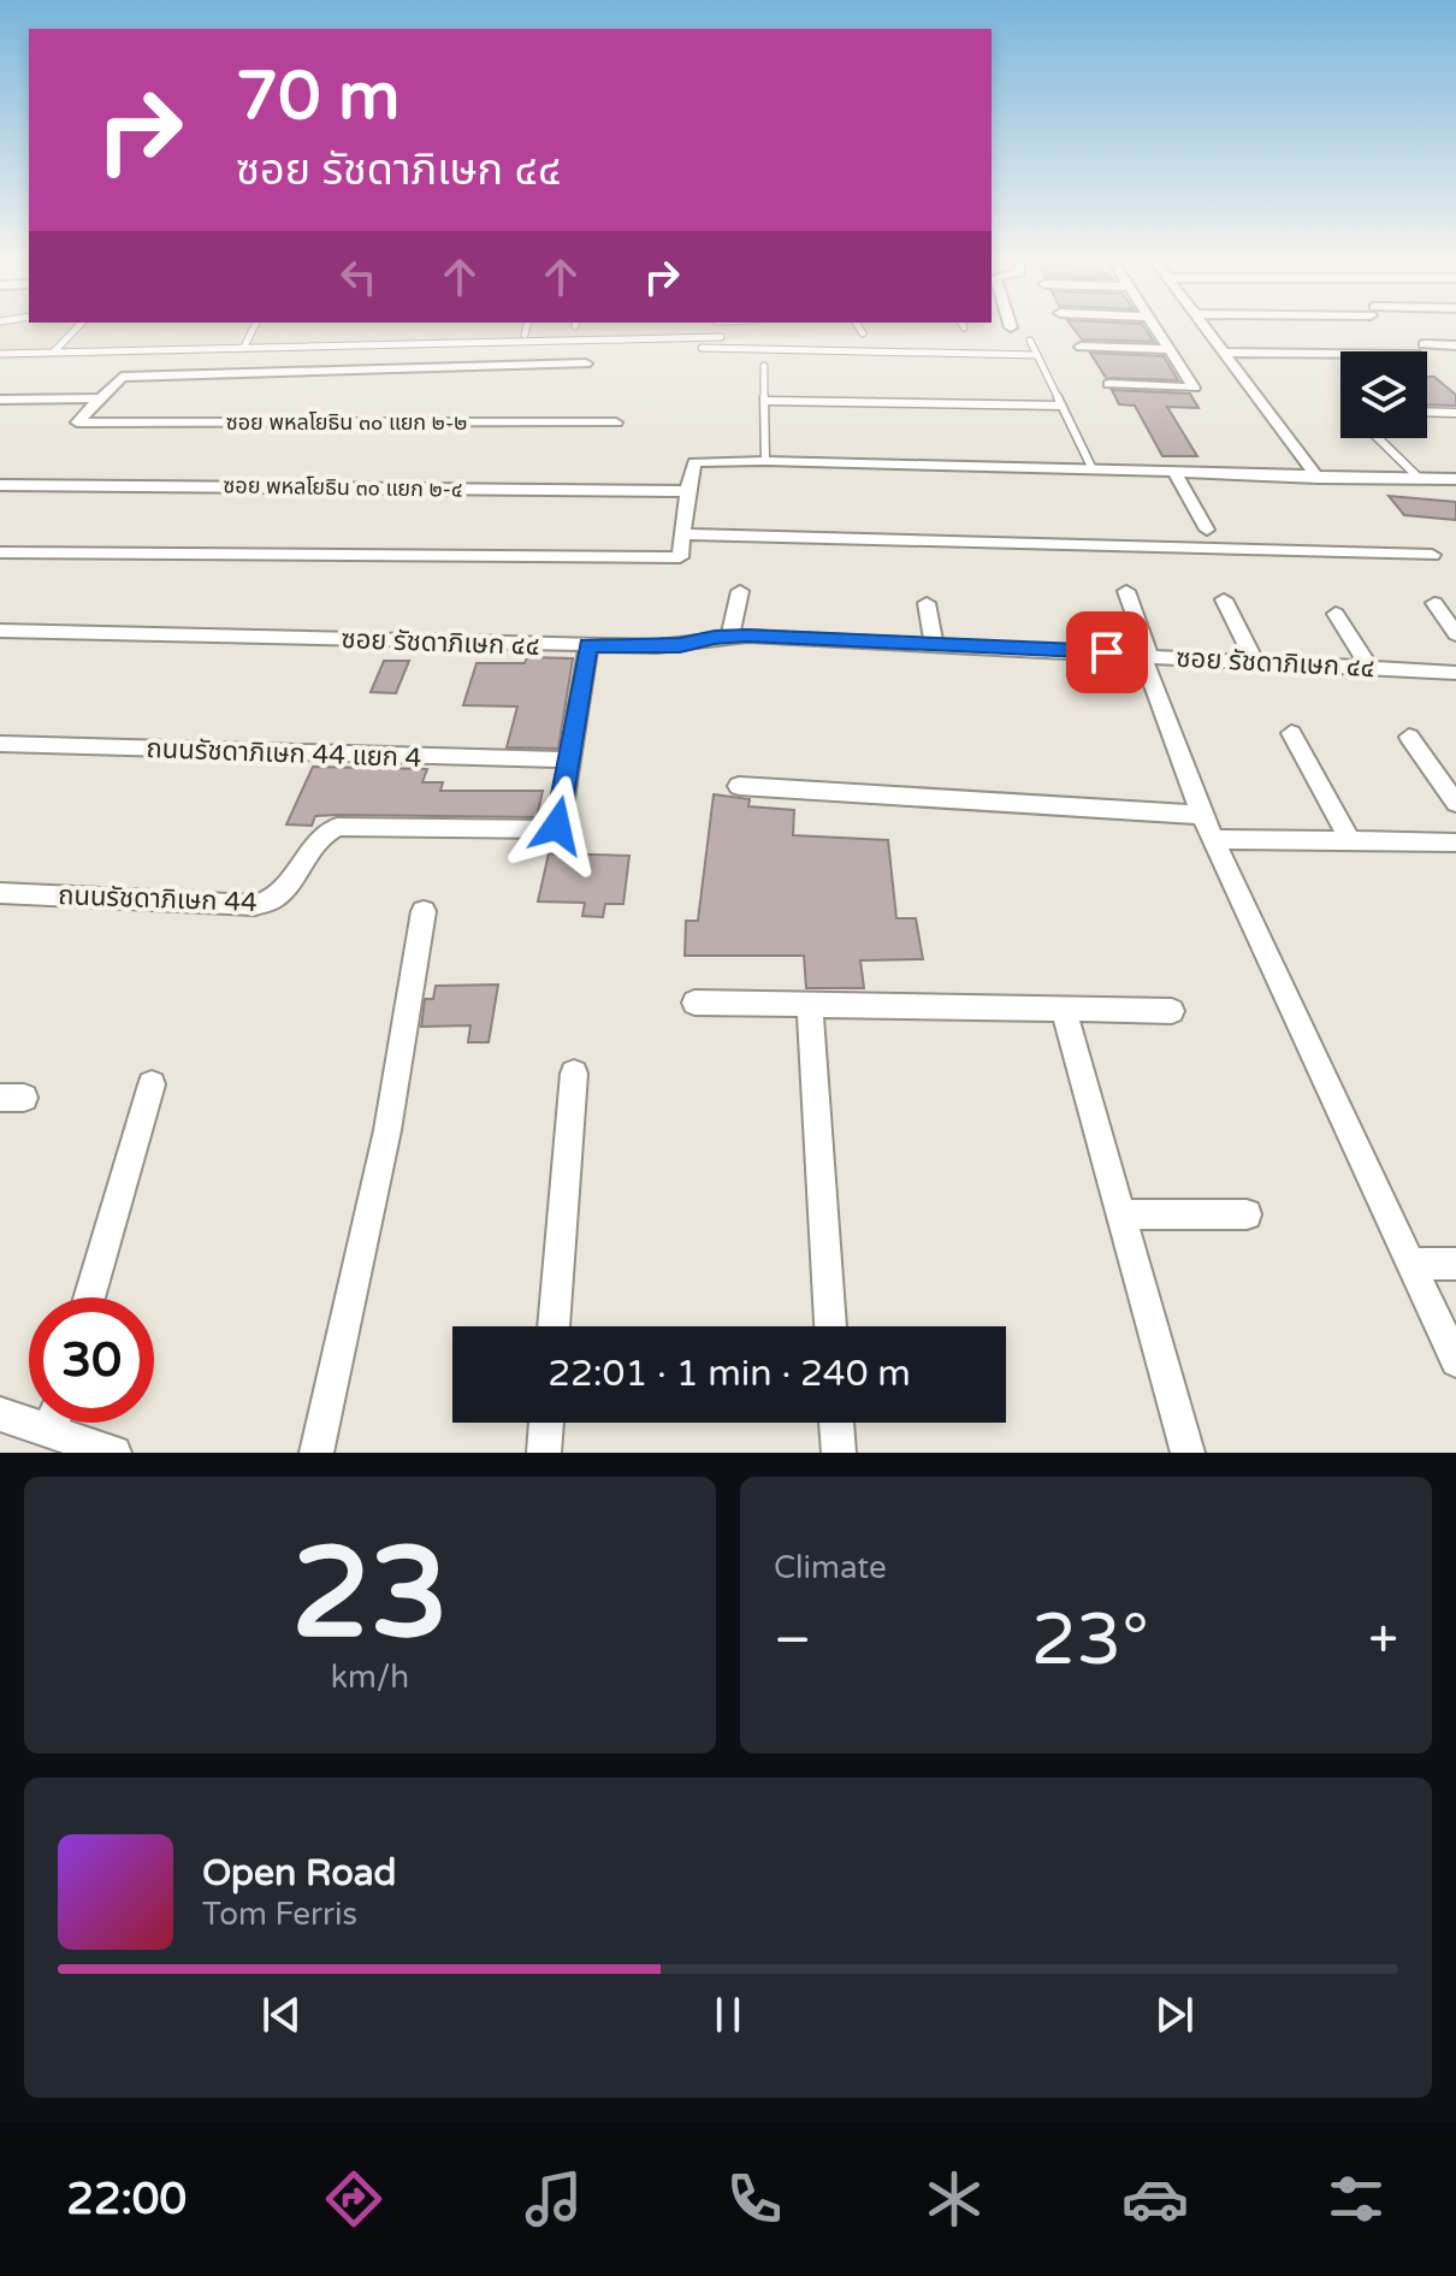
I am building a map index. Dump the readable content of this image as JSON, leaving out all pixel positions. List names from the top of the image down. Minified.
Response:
{"streets":{"street":["ซอย พหลโยธิน ๓๐ แยก ๒-๒","ซอย พหลโยธิน ๓๐ แยก ๒-๔","ซอย รัชดาภิเษก ๔๔","ถนนรัชดาภิเษก 44 แยก 4","ถนนรัชดาภิเษก 44"]},"crossings":[["ซอย รัชดาภิเษก ๔๔","ถนนรัชดาภิเษก 44"],["ถนนรัชดาภิเษก 44 แยก 4","ถนนรัชดาภิเษก 44"]],"page":{"turn":["70 m","ซอย รัชดาภิเษก ๔๔"],"limit":"30","trip":"22:01 · 1 min · 240 m","tile":[["23","km/h"],"Climate"],"heat":["−","23°","+"],"song":["Open Road","Tom Ferris"],"tabs":"22:00"}}
